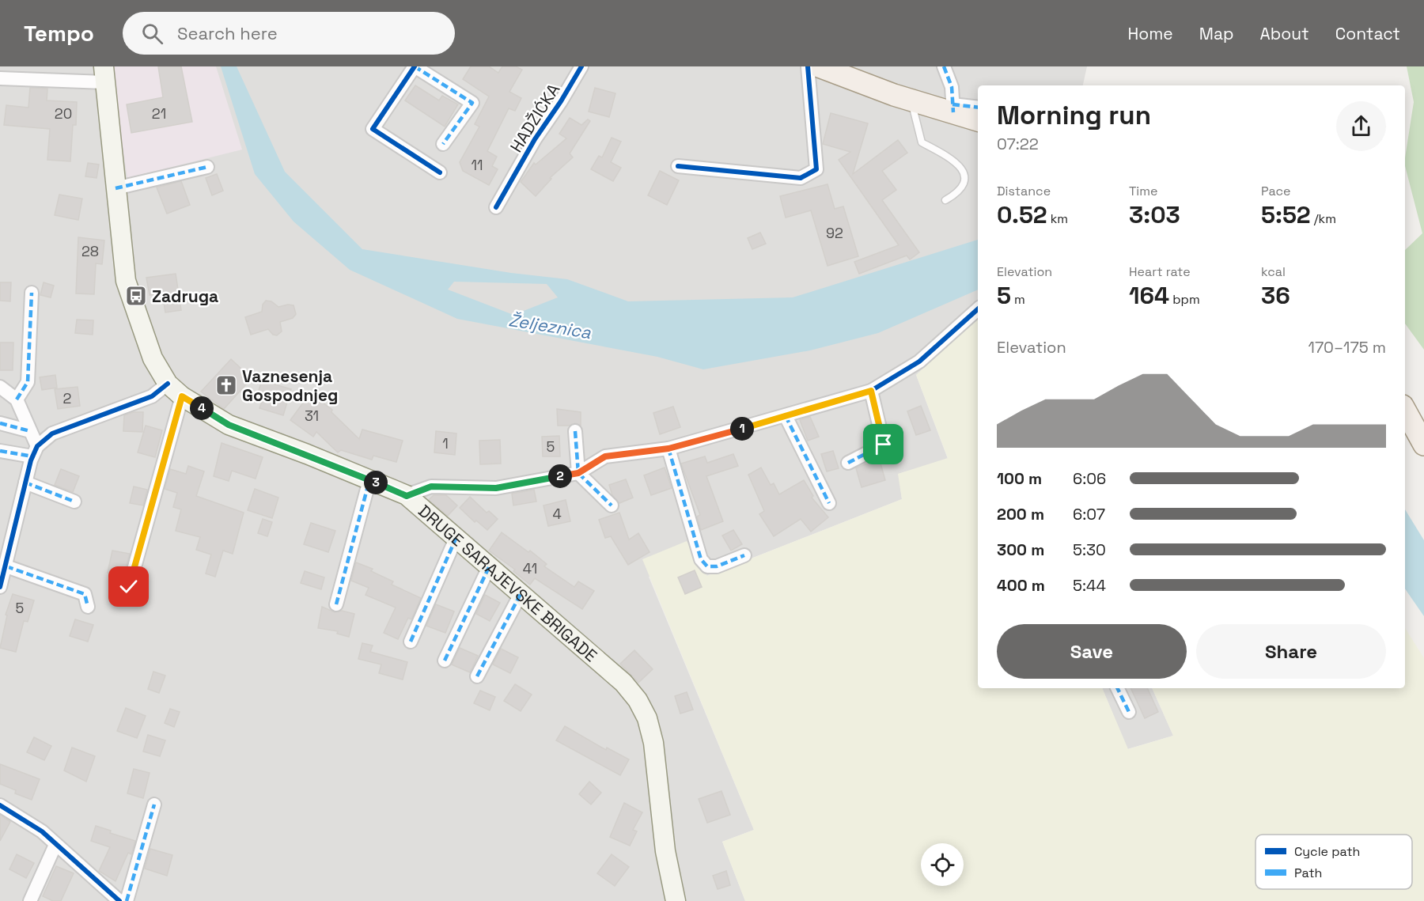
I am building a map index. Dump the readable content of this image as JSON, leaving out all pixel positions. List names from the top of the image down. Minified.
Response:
{"streets":{"main road":["DRUGE SARAJEVSKE BRIGADE"],"street":["HADŽIĆKA"]},"water":["Željeznica"],"places":{"bus stop":["Zadruga"],"church":["Vaznesenja Gospodnjeg"]},"house_numbers":["20","21","11","92","28","2","31","1","5","4","41","5"],"legend":["Cycle path","Path"],"page":{"header":"Tempo","search":"Search here","nav":["Home","Map","About","Contact"],"heading":["Morning run","07:22"],"stats":[["Distance","0.52 km"],["Time","3:03"],["Pace","5:52 /km"],["Elevation","5 m"],["Heart rate","164 bpm"],["kcal","36"]],"chart":["Elevation","170–175 m"],"pins":["4","1","2","3"],"list":[{"name":"100 m","note":"6:06"},{"name":"200 m","note":"6:07"},{"name":"300 m","note":"5:30"},{"name":"400 m","note":"5:44"}],"buttons":["Save","Share"]}}
